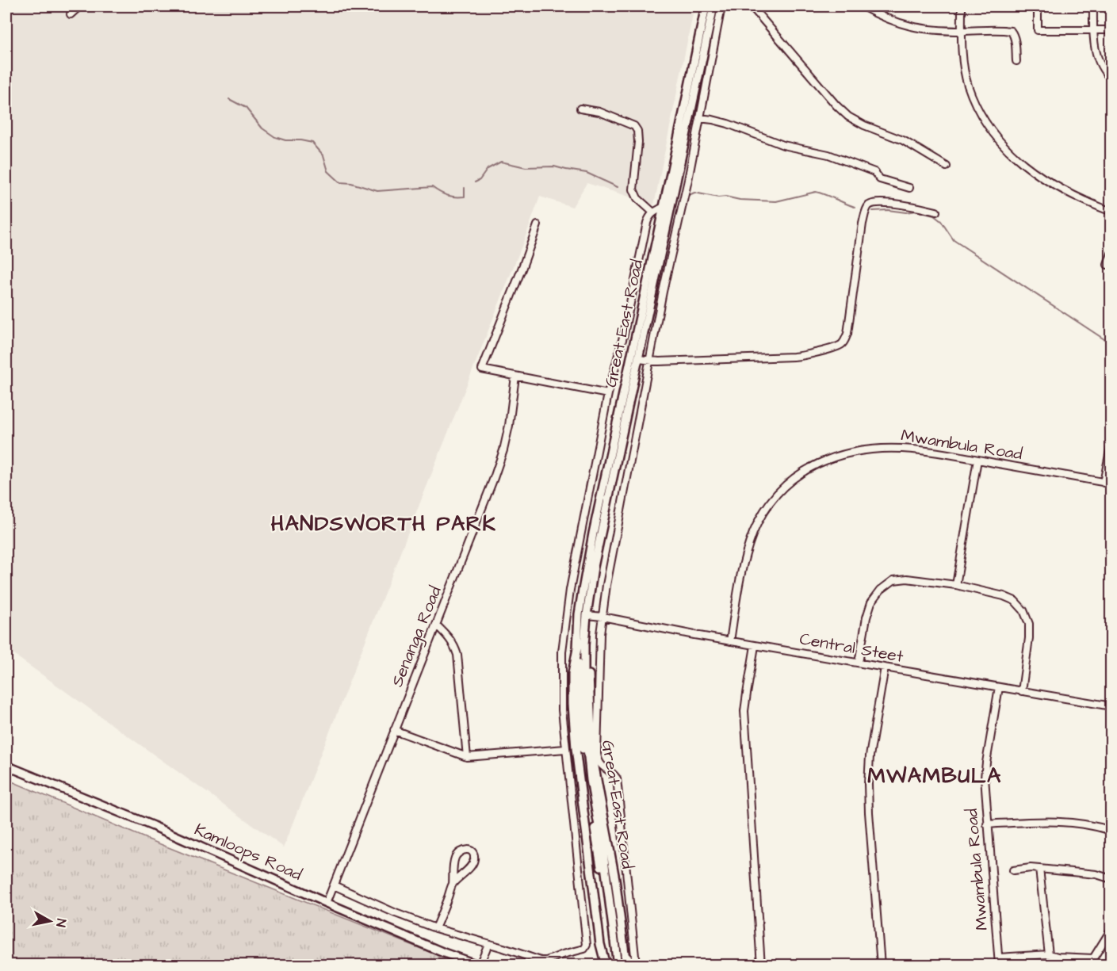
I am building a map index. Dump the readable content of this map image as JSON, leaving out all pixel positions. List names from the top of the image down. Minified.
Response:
{"streets":{"main road":["Great East Road","Kamloops Road"],"street":["Mwambula Road","Senanga Road","Central Steet"]},"crossings":[["Great East Road","Central Steet"],["Mwambula Road","Central Steet"],["Senanga Road","Kamloops Road"]],"districts":["HANDSWORTH PARK","MWAMBULA"],"north":"right"}
